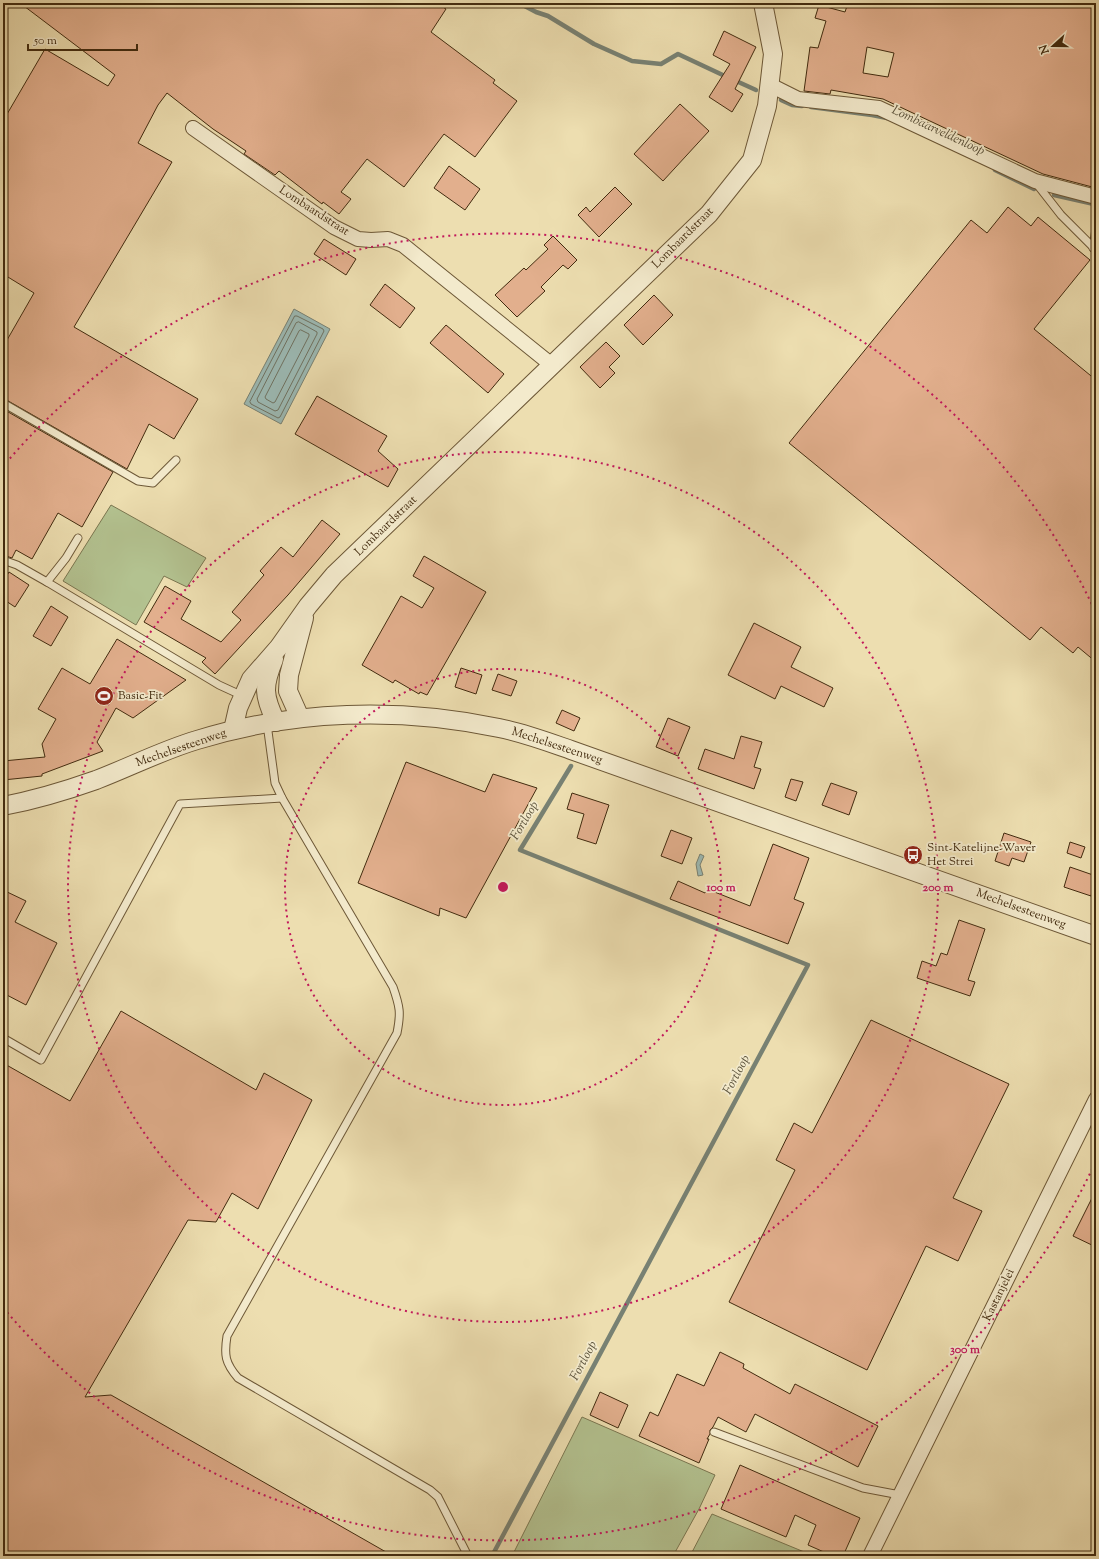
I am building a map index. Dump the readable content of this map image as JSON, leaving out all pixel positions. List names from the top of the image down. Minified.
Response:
{"streets":{"street":["Lombaardstraat","Mechelsesteenweg","Kastanjelei"]},"crossings":[["Lombaardstraat","Mechelsesteenweg"]],"water":["Lombaarveldenloop","Fortloop"],"places":{"sports":["Basic-Fit"],"bus stop":["Sint-Katelijne-Waver Het Strei"]},"scale_bar":"50 m","north":"left","rings":["100 m","200 m","300 m"]}
